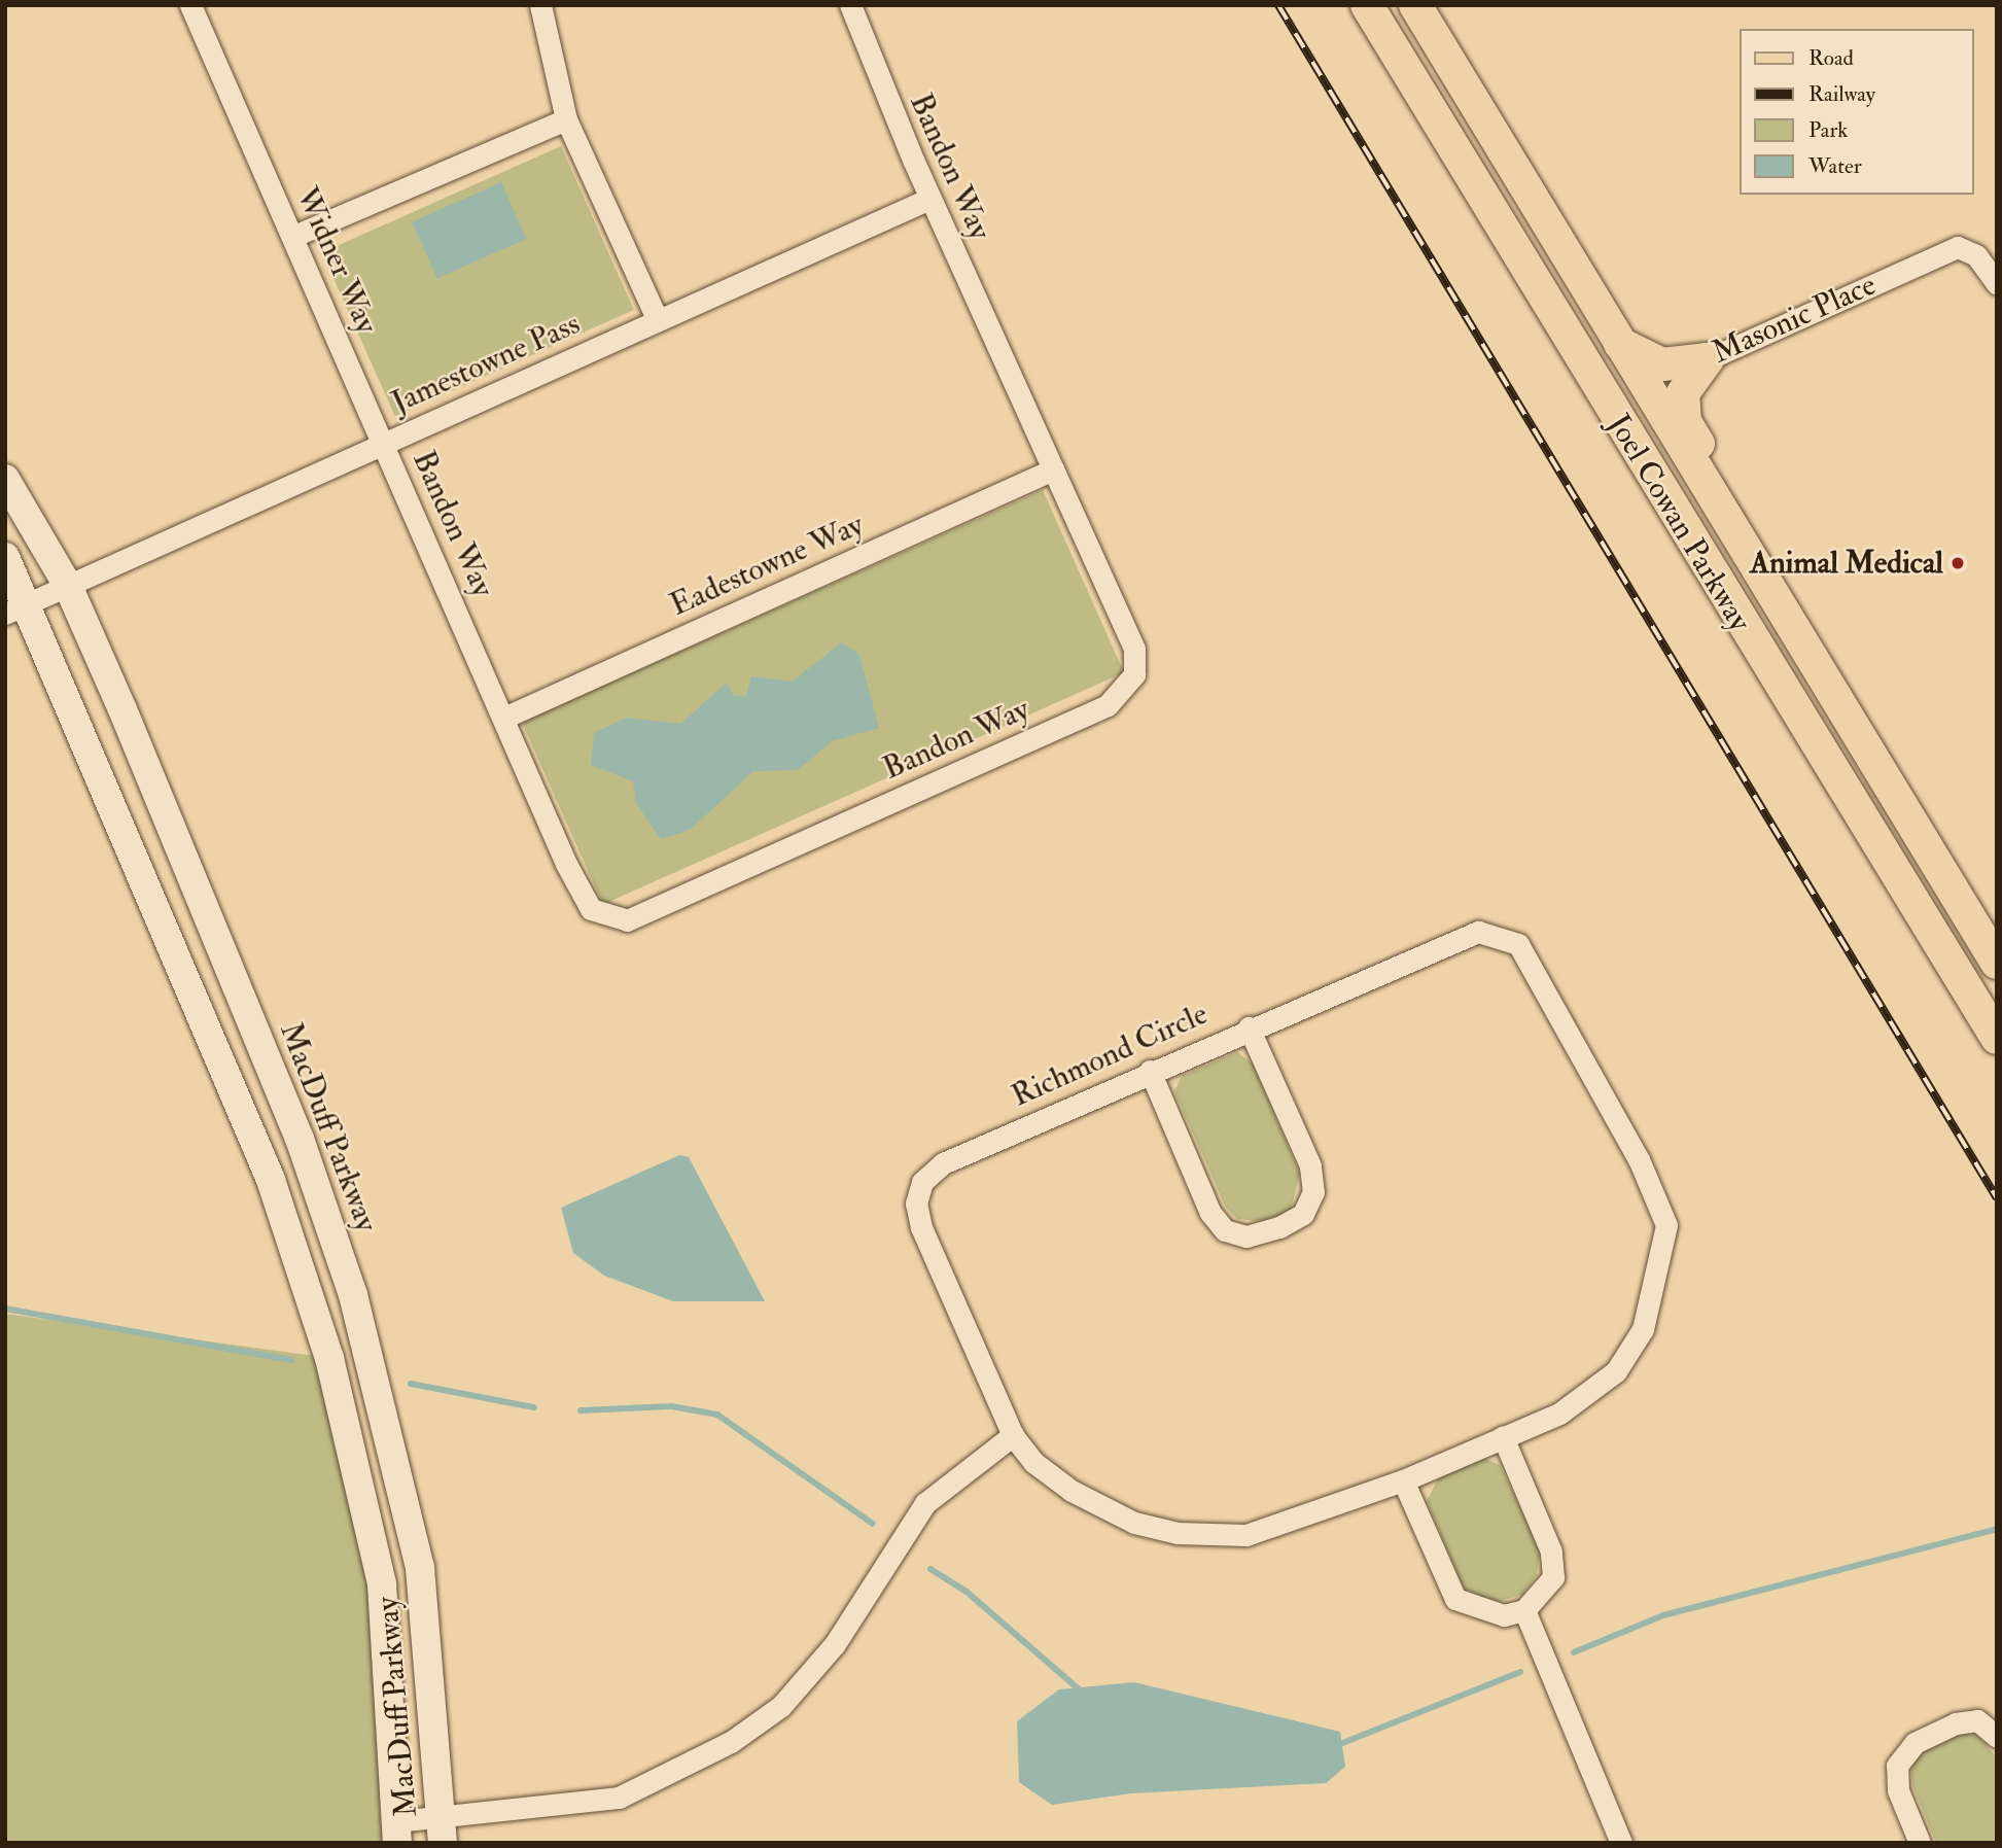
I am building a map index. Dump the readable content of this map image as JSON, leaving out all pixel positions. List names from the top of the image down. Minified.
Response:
{"streets":{"main road":["Masonic Place","Joel Cowan Parkway"],"street":["Bandon Way","Widner Way","Jamestowne Pass","Eadestowne Way","Richmond Circle","MacDuff Parkway"]},"crossings":[["Bandon Way","Widner Way"],["Bandon Way","Jamestowne Pass"],["Bandon Way","Eadestowne Way"],["Widner Way","Jamestowne Pass"],["Masonic Place","Joel Cowan Parkway"],["Jamestowne Pass","MacDuff Parkway"]],"places":["Animal Medical"],"legend":["Road","Railway","Park","Water"]}
